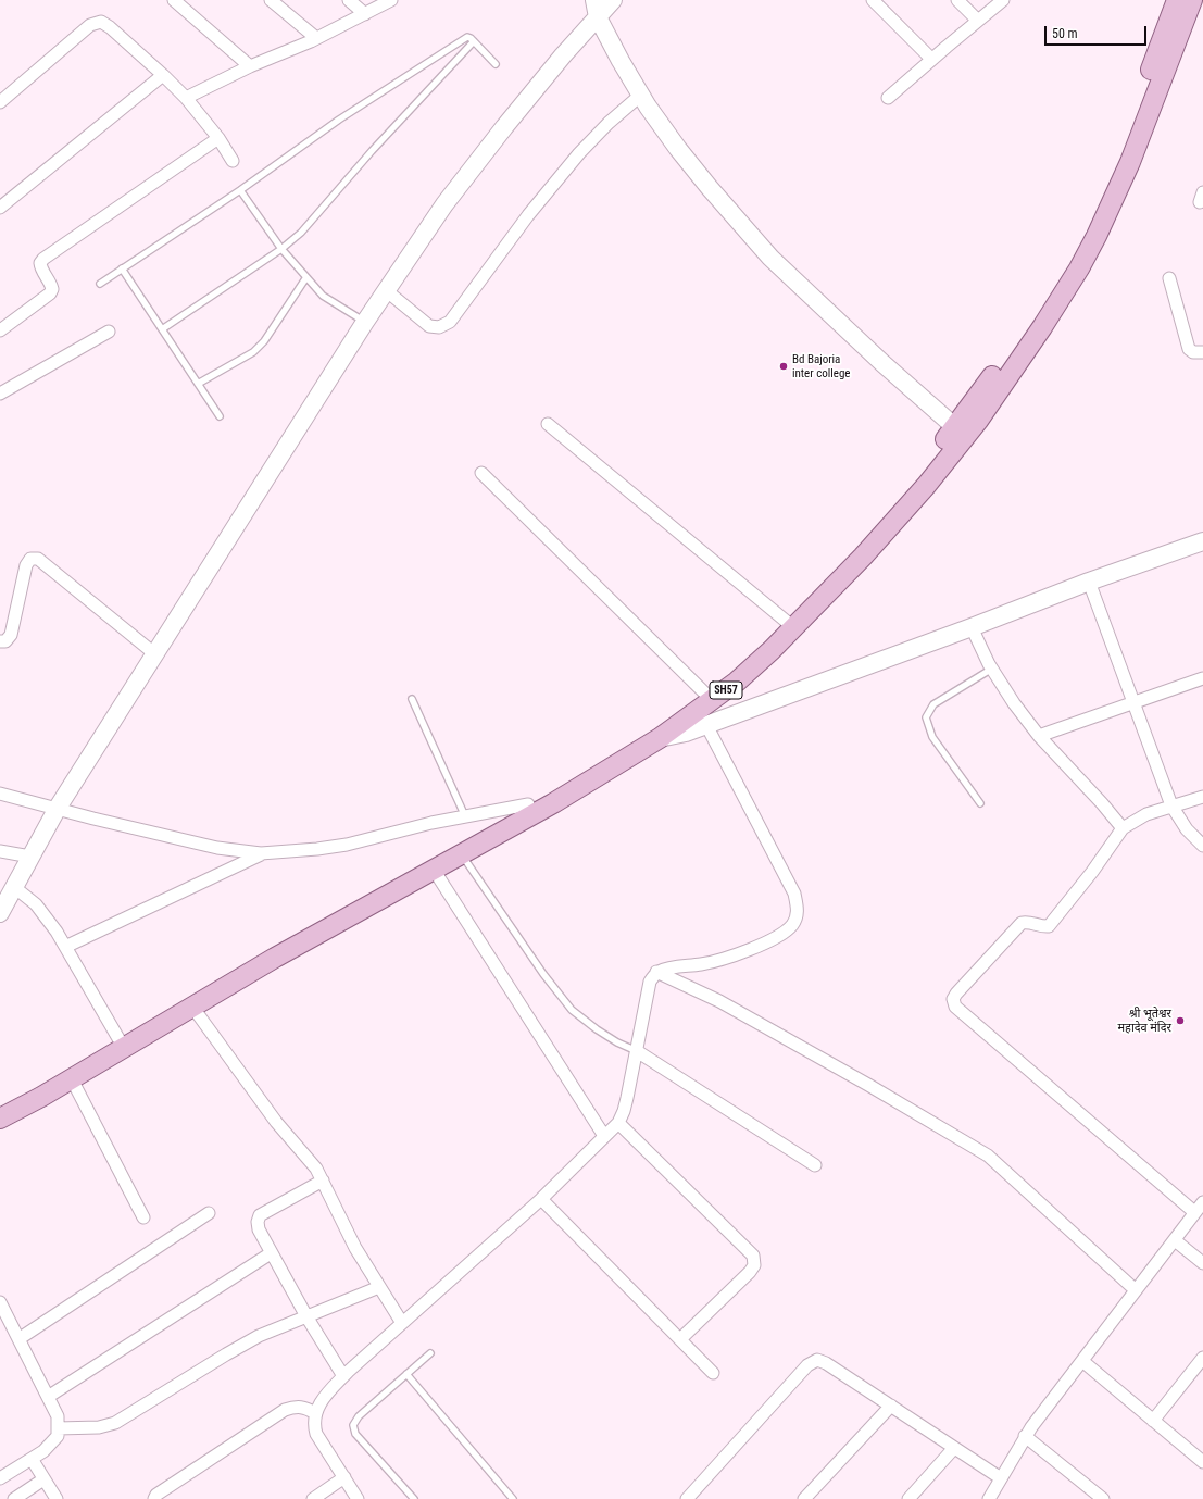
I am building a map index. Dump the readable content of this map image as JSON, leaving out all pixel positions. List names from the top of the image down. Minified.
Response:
{"streets":{"main road":["SH57"]},"places":["Bd Bajoria inter college","श्री भूतेश्वर महादेव मंदिर"],"scale_bar":"50 m"}
